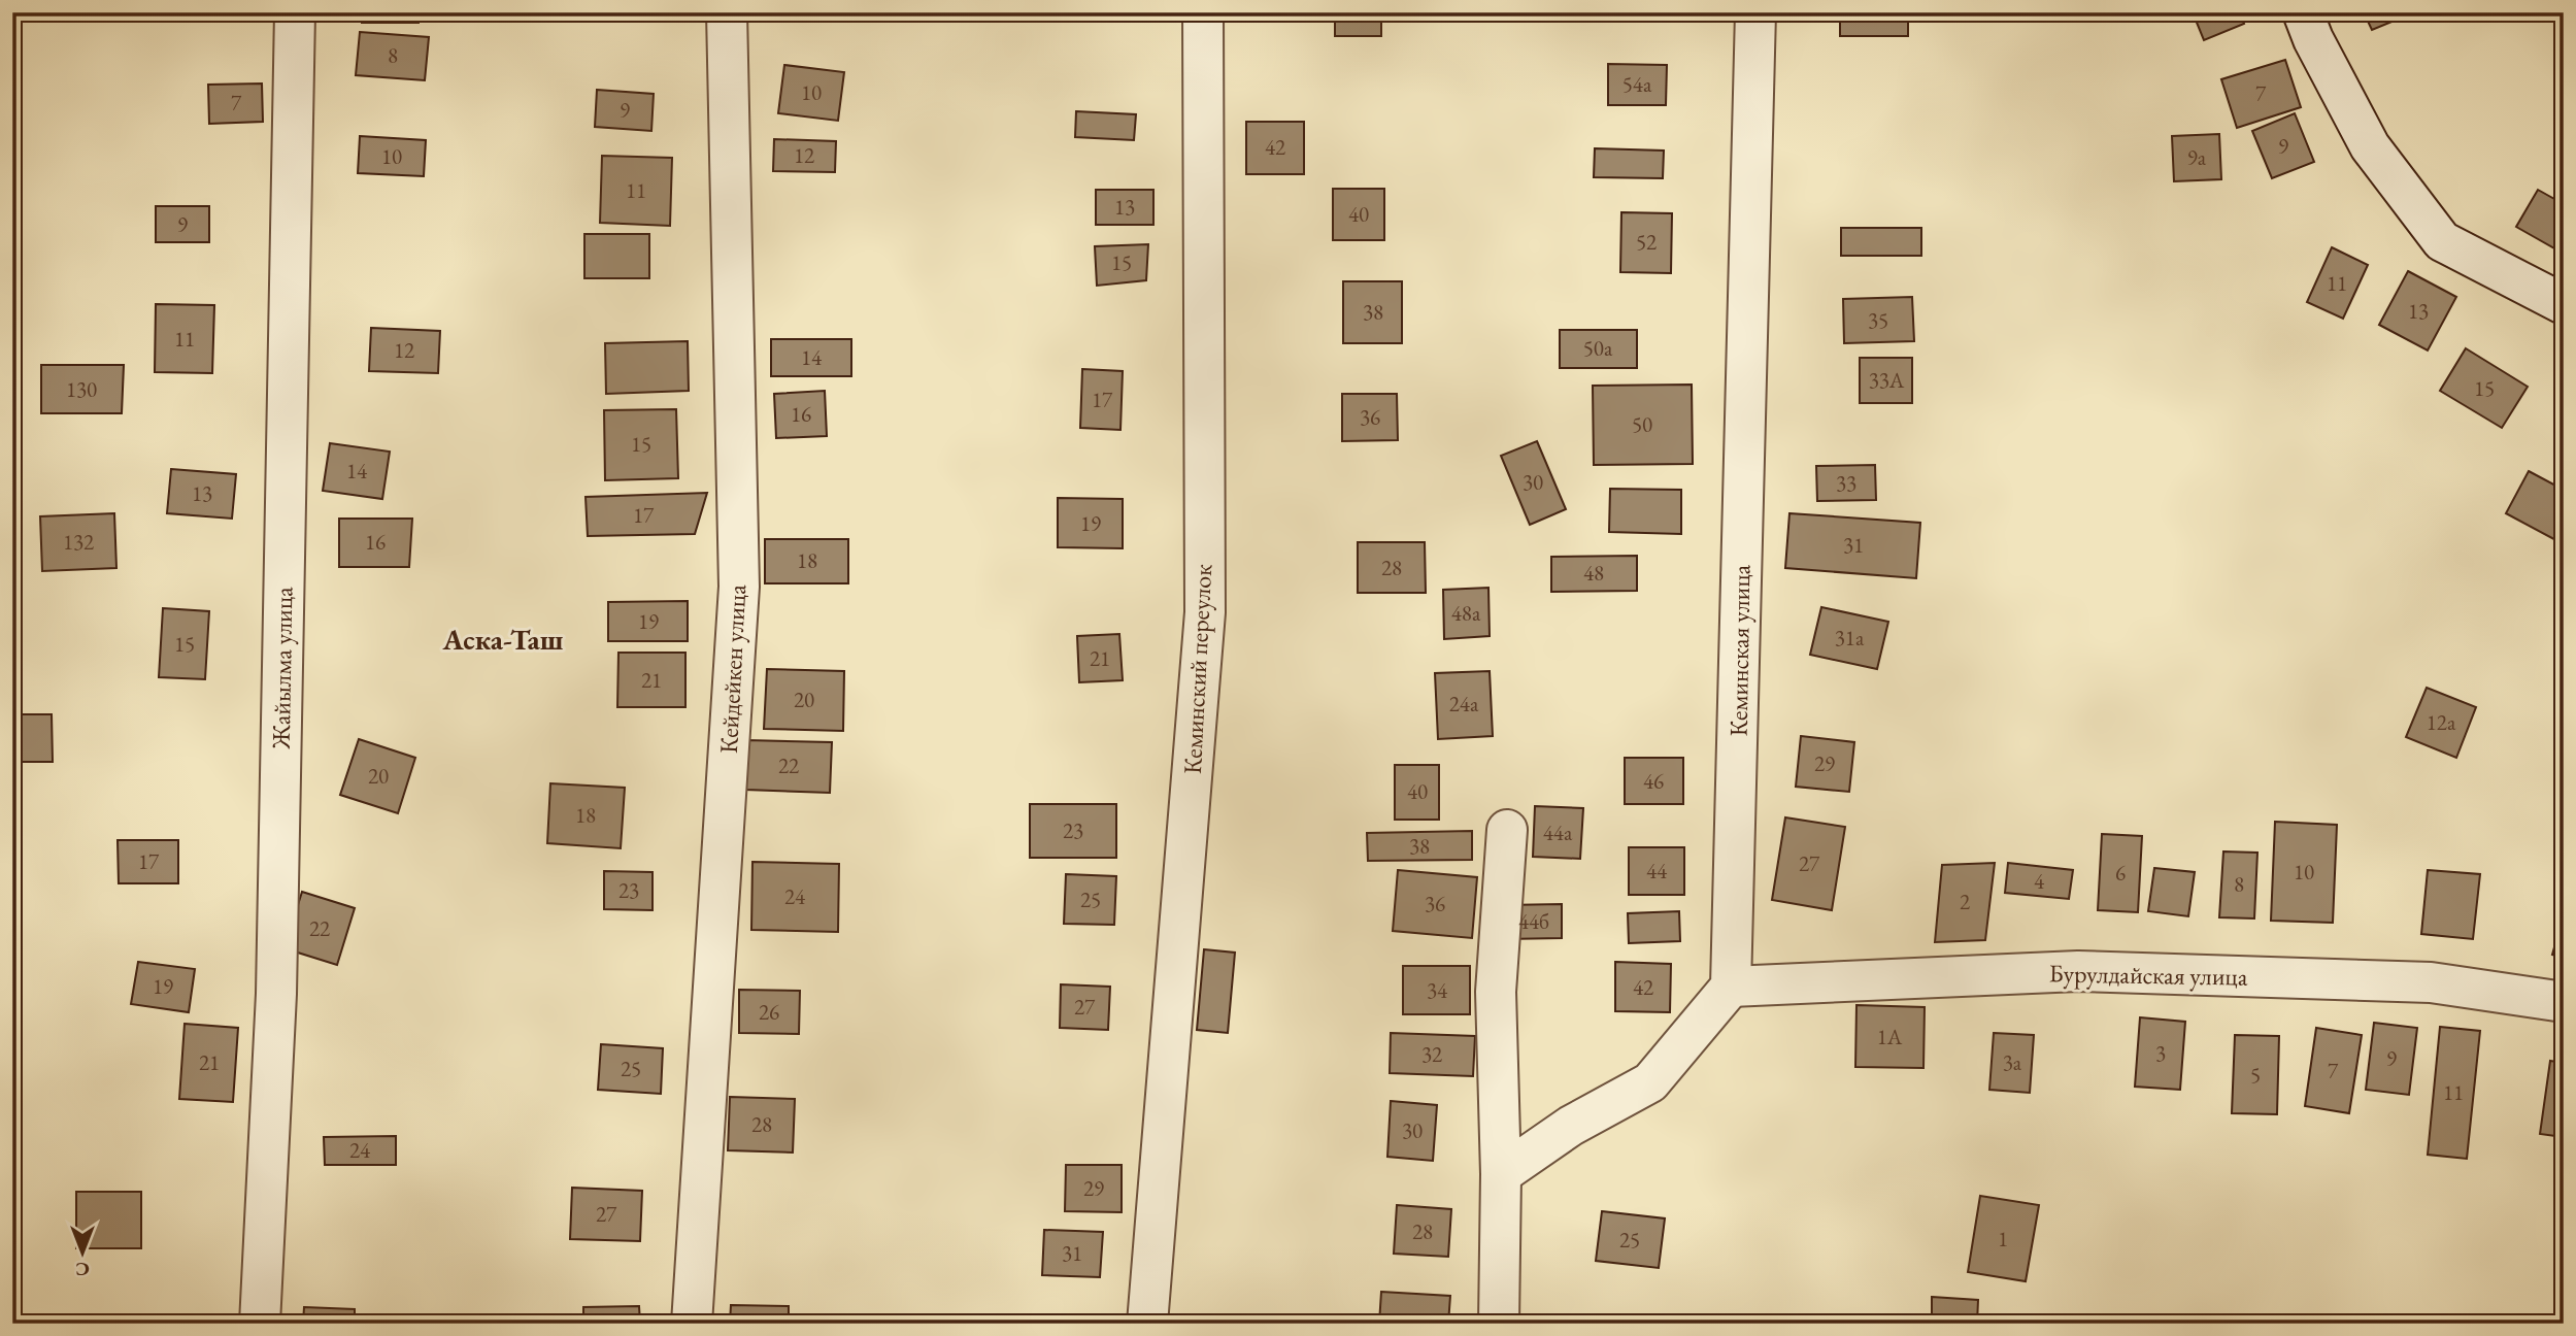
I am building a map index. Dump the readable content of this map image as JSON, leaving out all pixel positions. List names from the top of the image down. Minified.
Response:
{"streets":{"street":["Кеминская улица","Жайылма улица","Кейдейкен улица","Кеминский переулок","Бурулдайская улица"]},"crossings":[["Кеминская улица","Бурулдайская улица"]],"districts":["Аска-Таш"],"house_numbers":["8","54а","10","7","7","9","9","42","12","10","9а","11","13","40","9","52","15","11","13","38","35","11","50а","12","14","33А","15","130","17","16","36","50","15","14","30","33","13","17","19","132","16","31","18","28","48","48а","19","31а","15","21","21","20","24а","12а","29","22","20","46","40","18","23","44а","38","17","27","44","10","6","4","8","23","24","25","2","36","44б","22","19","42","34","27","26","1А","3","32","9","21","3а","25","7","5","11","28","30","24","29","27","28","1","25","31"],"north":"bottom"}
